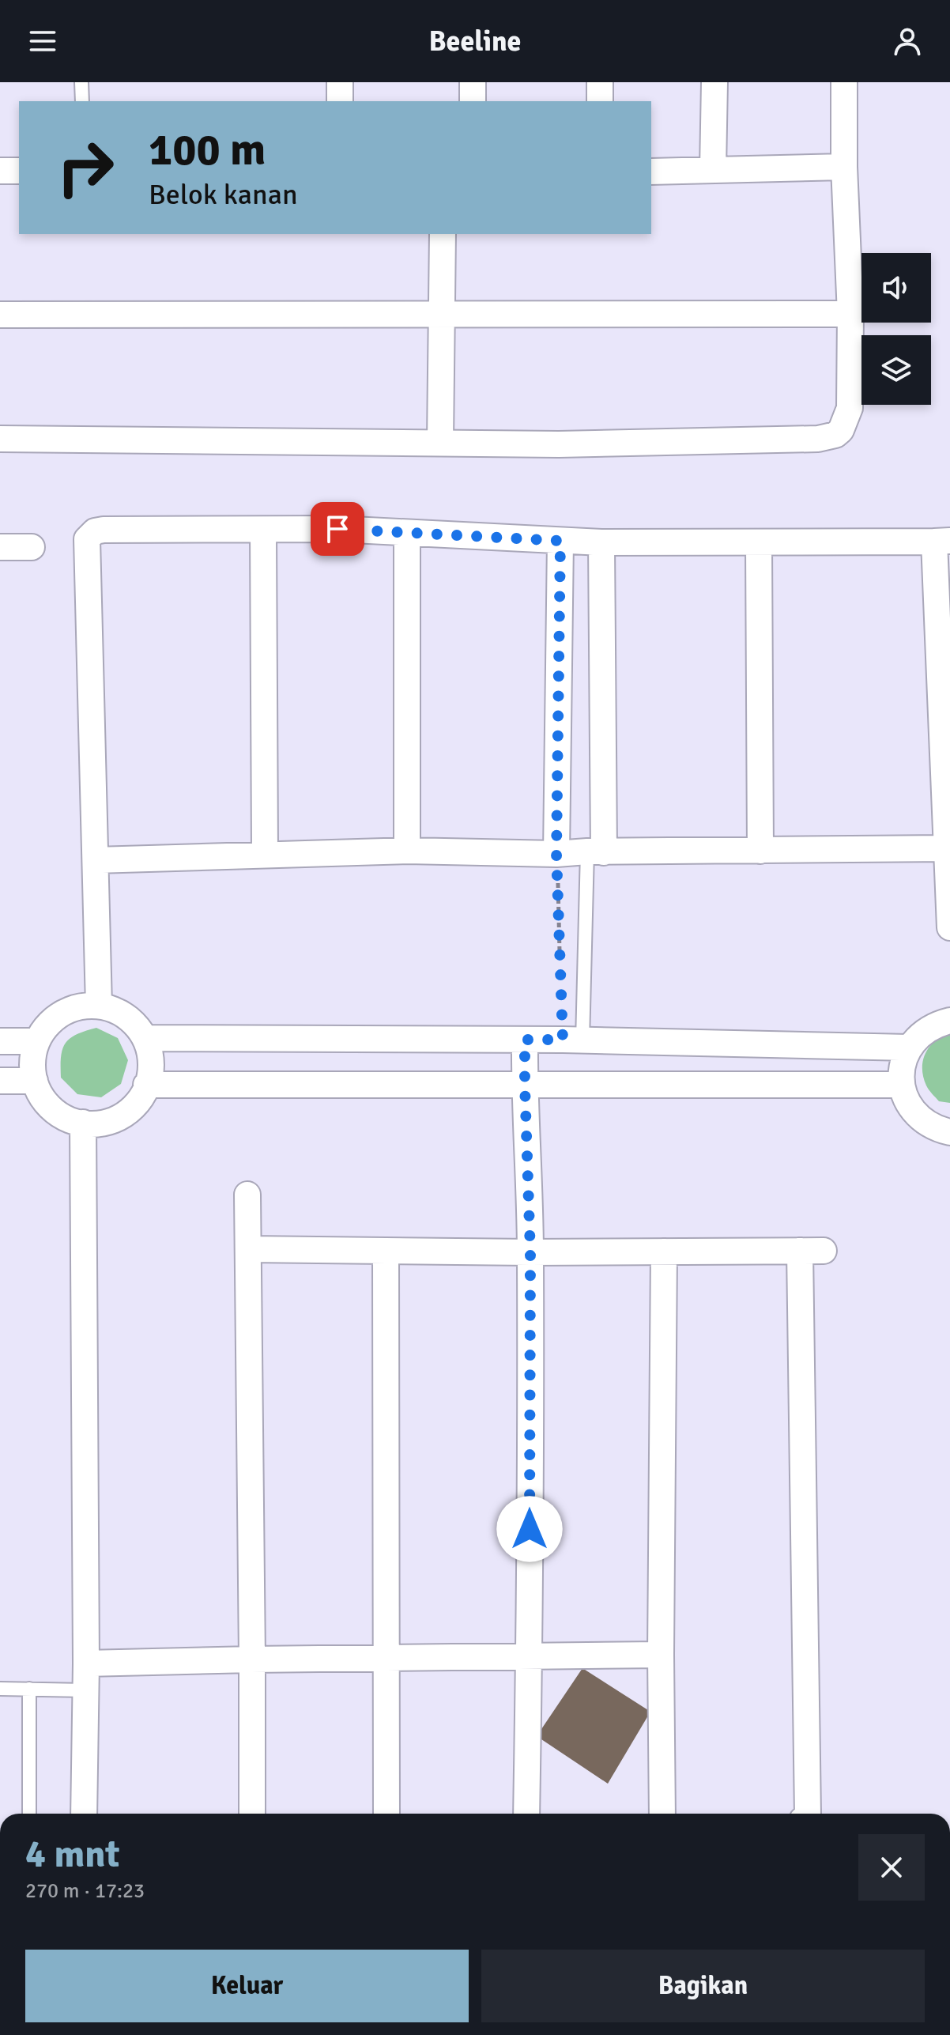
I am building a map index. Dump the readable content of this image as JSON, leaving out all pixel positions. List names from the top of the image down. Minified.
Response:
{"page":{"header":"Beeline","turn":["100 m","Belok kanan"],"heading":["4 mnt","270 m · 17:23"],"buttons":["Keluar","Bagikan"]}}
